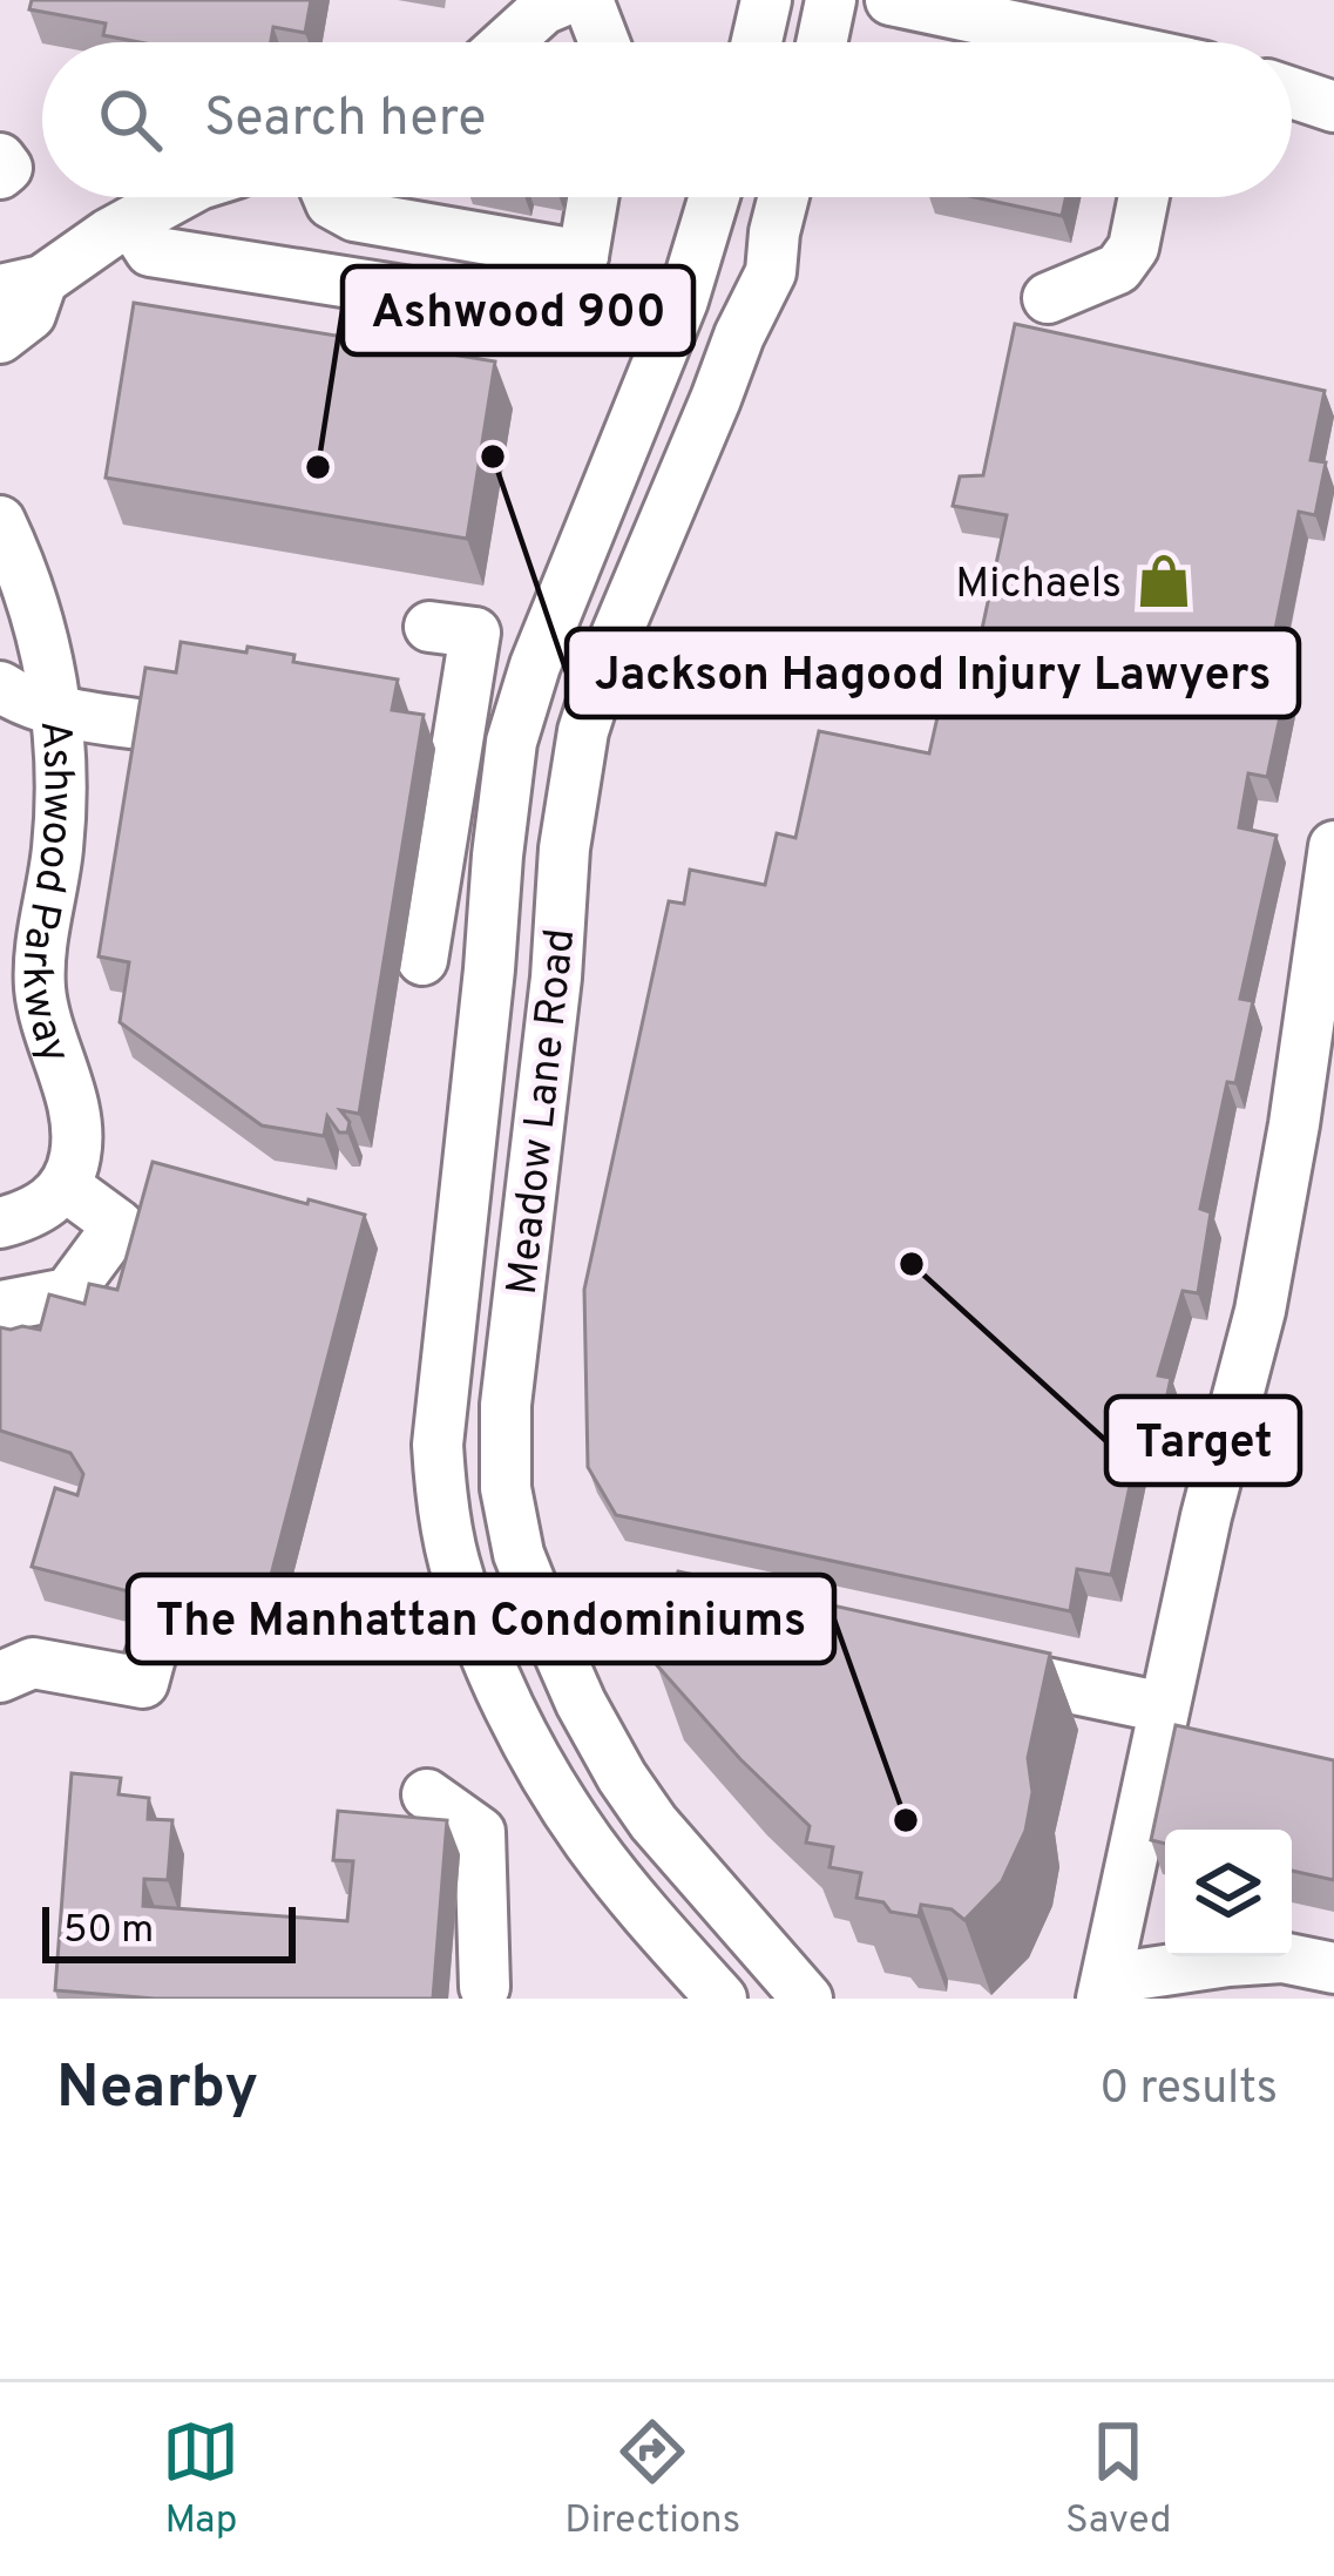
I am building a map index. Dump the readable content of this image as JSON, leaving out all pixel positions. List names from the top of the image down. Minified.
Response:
{"streets":{"street":["Ashwood Parkway","Meadow Lane Road"]},"places":{"other":["Jackson Hagood Injury Lawyers","Ashwood 900","Target","The Manhattan Condominiums"],"shop":["Michaels"]},"scale_bar":"50 m","page":{"search":"Search here","scale":"50 m","heading":["Nearby","0 results"],"nav":["Map","Directions","Saved"]}}
